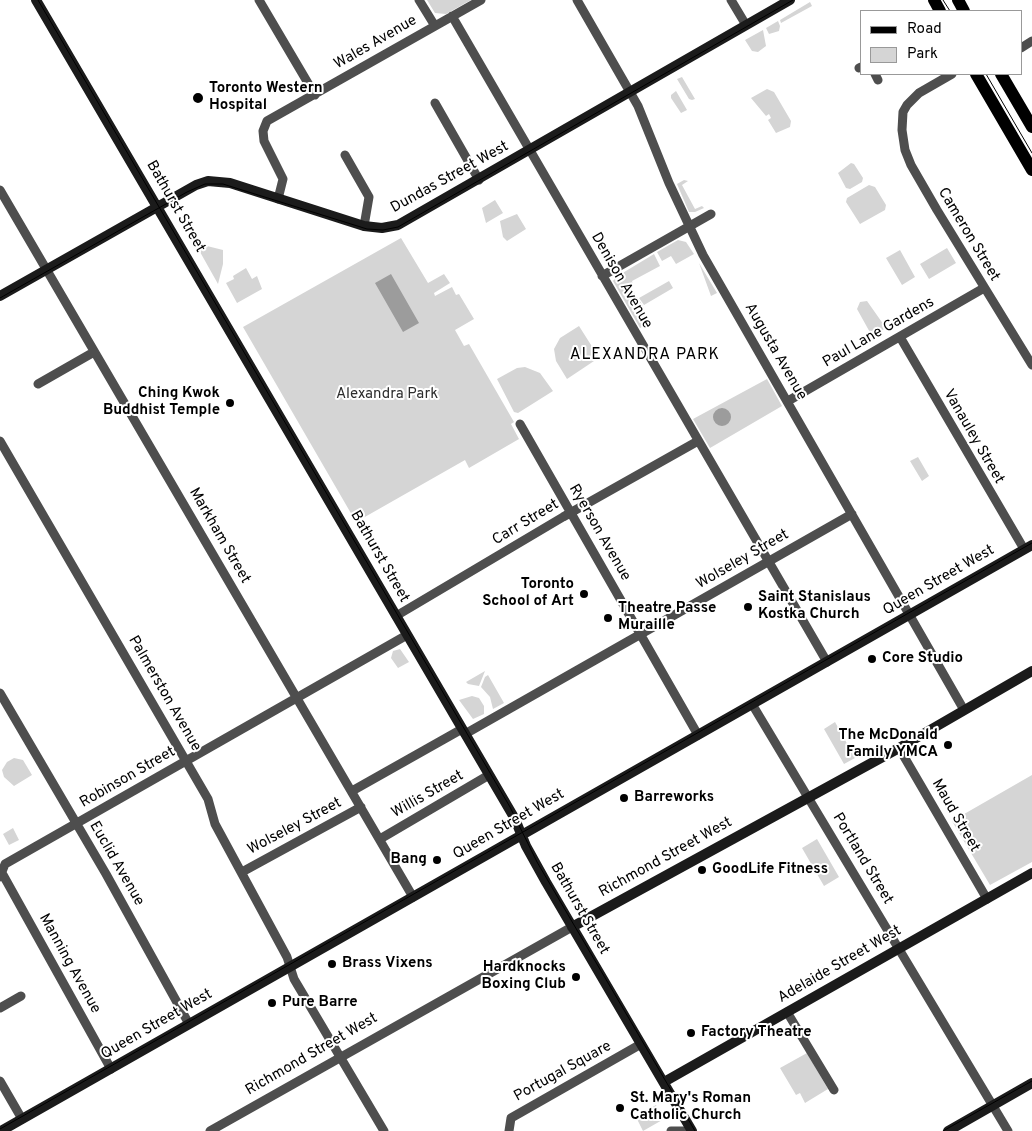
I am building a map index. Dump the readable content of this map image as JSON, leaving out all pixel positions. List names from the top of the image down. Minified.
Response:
{"streets":{"main road":["Dundas Street West","Bathurst Street","Queen Street West","Richmond Street West","Adelaide Street West"],"street":["Wales Avenue","Cameron Street","Denison Avenue","Paul Lane Gardens","Augusta Avenue","Vanauley Street","Carr Street","Ryerson Avenue","Markham Street","Wolseley Street","Palmerston Avenue","Robinson Street","Willis Street","Maud Street","Portland Street","Euclid Avenue","Manning Avenue","Portugal Square"]},"crossings":[["Wales Avenue","Dundas Street West"],["Wales Avenue","Denison Avenue"],["Dundas Street West","Bathurst Street"],["Dundas Street West","Denison Avenue"],["Dundas Street West","Augusta Avenue"],["Dundas Street West","Markham Street"],["Bathurst Street","Carr Street"],["Bathurst Street","Wolseley Street"],["Bathurst Street","Queen Street West"],["Bathurst Street","Robinson Street"],["Bathurst Street","Willis Street"],["Bathurst Street","Richmond Street West"],["Bathurst Street","Adelaide Street West"],["Bathurst Street","Portugal Square"],["Cameron Street","Paul Lane Gardens"],["Denison Avenue","Carr Street"],["Denison Avenue","Wolseley Street"],["Denison Avenue","Queen Street West"],["Paul Lane Gardens","Augusta Avenue"],["Paul Lane Gardens","Vanauley Street"],["Augusta Avenue","Wolseley Street"],["Augusta Avenue","Queen Street West"],["Augusta Avenue","Richmond Street West"],["Vanauley Street","Queen Street West"],["Carr Street","Ryerson Avenue"],["Ryerson Avenue","Wolseley Street"],["Ryerson Avenue","Queen Street West"],["Markham Street","Wolseley Street"],["Markham Street","Queen Street West"],["Markham Street","Robinson Street"],["Markham Street","Willis Street"],["Wolseley Street","Palmerston Avenue"],["Queen Street West","Palmerston Avenue"],["Queen Street West","Portland Street"],["Queen Street West","Euclid Avenue"],["Queen Street West","Manning Avenue"],["Palmerston Avenue","Robinson Street"],["Palmerston Avenue","Richmond Street West"],["Robinson Street","Euclid Avenue"],["Robinson Street","Manning Avenue"],["Maud Street","Richmond Street West"],["Maud Street","Adelaide Street West"],["Richmond Street West","Portland Street"],["Portland Street","Adelaide Street West"]],"districts":["ALEXANDRA PARK"],"parks":["Alexandra Park"],"places":["Toronto Western Hospital","Ching Kwok Buddhist Temple","Toronto School of Art","Saint Stanislaus Kostka Church","Theatre Passe Muraille","Core Studio","The McDonald Family YMCA","Barreworks","Bang","GoodLife Fitness","Brass Vixens","Hardknocks Boxing Club","Pure Barre","Factory Theatre","St. Mary's Roman Catholic Church"],"legend":["Road","Park"]}
